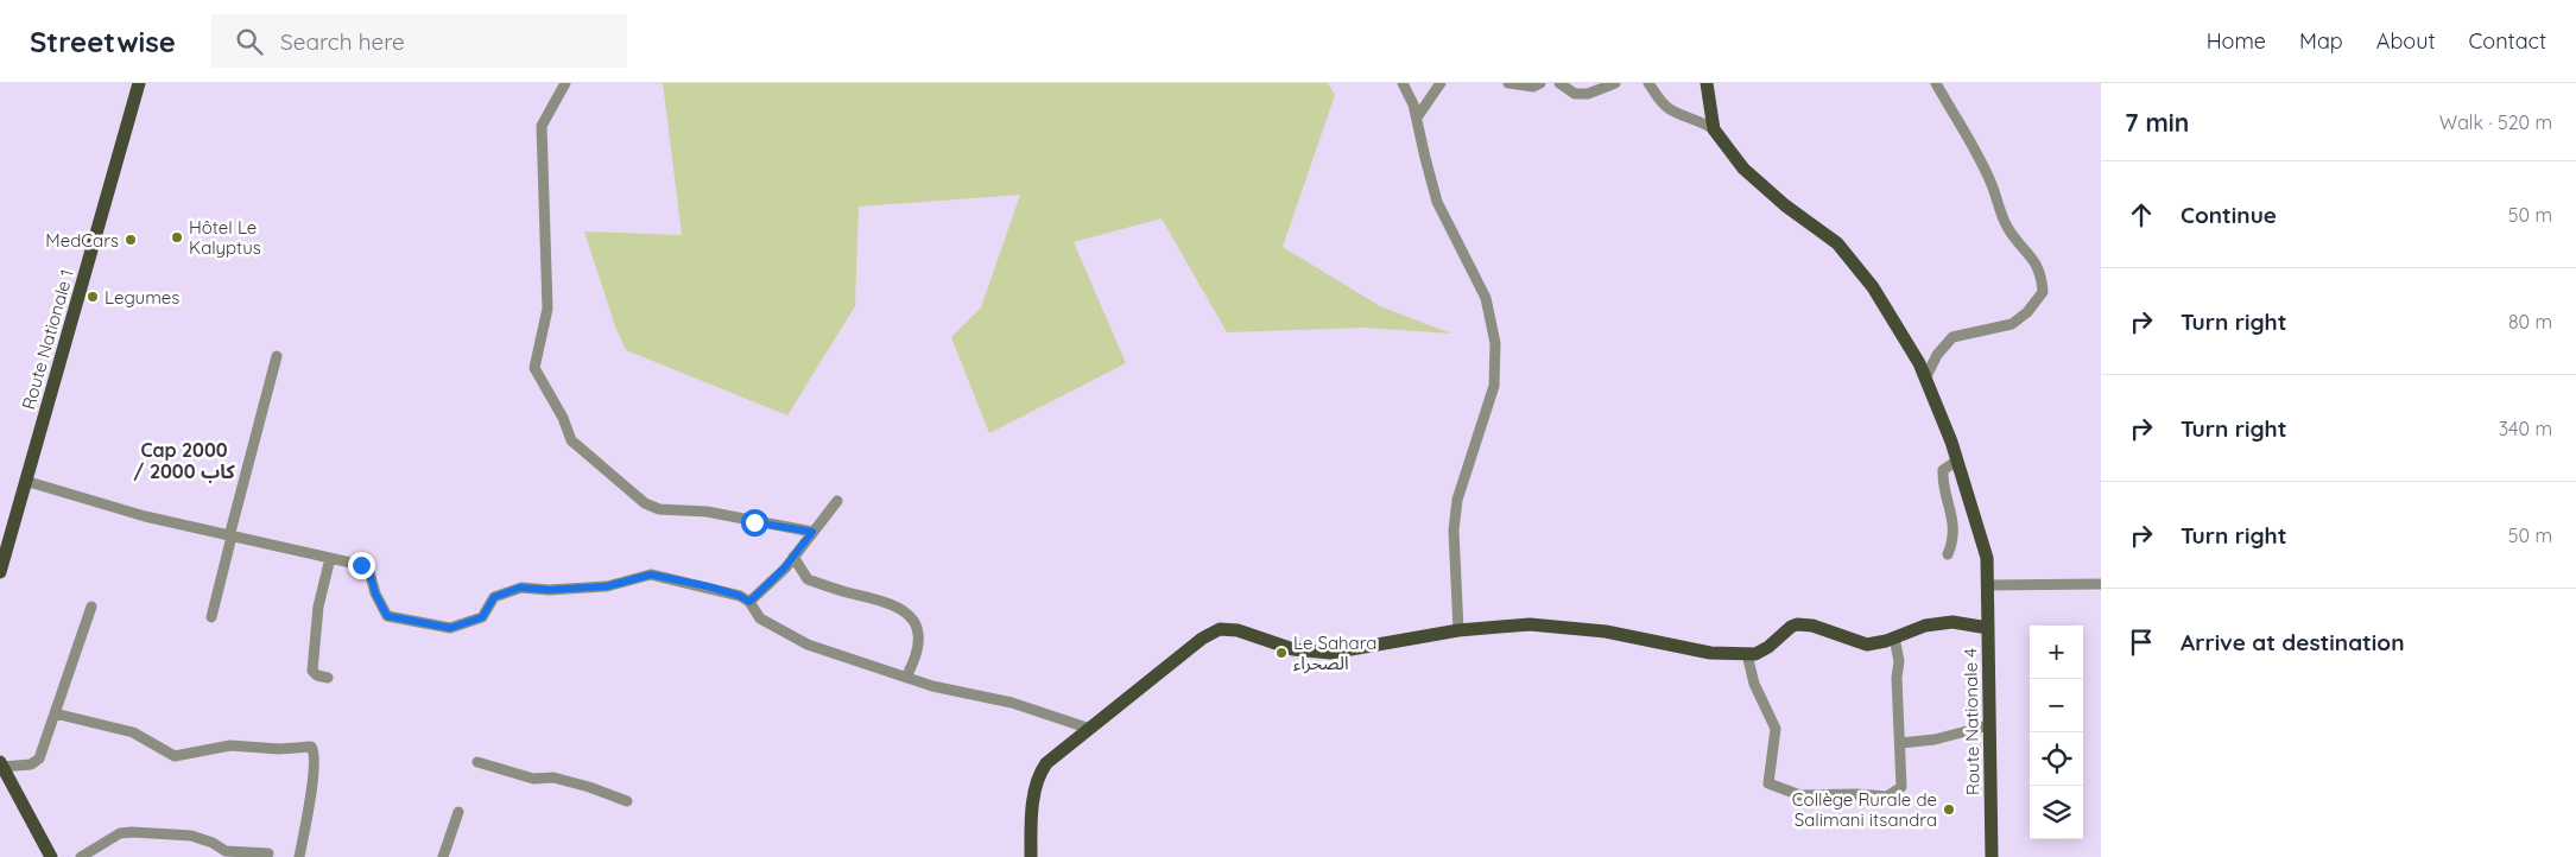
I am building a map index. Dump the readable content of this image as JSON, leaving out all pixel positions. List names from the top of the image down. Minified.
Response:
{"streets":{"main road":["Route Nationale 1","Route Nationale 4"]},"districts":["Cap 2000 / كاب 2000"],"places":["Hôtel Le Kalyptus","MedCars","Legumes","Le Sahara الصحراء","Collège Rurale de Salimani itsandra"],"page":{"header":"Streetwise","search":"Search here","nav":["Home","Map","About","Contact"],"heading":["7 min","Walk · 520 m"],"list":[["Continue","50 m"],["Turn right","80 m"],["Turn right","340 m"],["Turn right","50 m"],"Arrive at destination"],"map_buttons":["+","−"]}}
